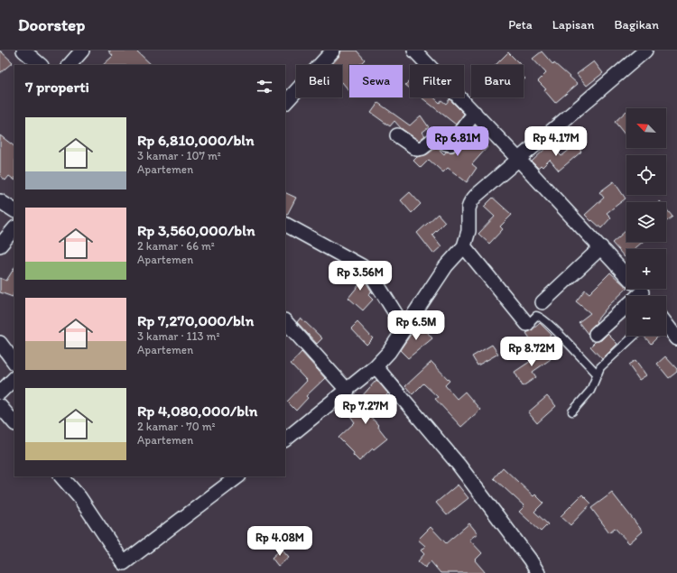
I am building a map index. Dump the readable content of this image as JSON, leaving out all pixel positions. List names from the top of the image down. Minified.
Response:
{"north":"top left","page":{"header":"Doorstep","nav":["Peta","Lapisan","Bagikan"],"chip":["Beli","Sewa","Filter","Baru"],"heading":"7 properti","map_buttons":["+","−"],"list":[{"name":"Rp 6,810,000/bln","note":"3 kamar · 107 m² · Apartemen"},{"name":"Rp 3,560,000/bln","note":"2 kamar · 66 m² · Apartemen"},{"name":"Rp 7,270,000/bln","note":"3 kamar · 113 m² · Apartemen"},{"name":"Rp 4,080,000/bln","note":"2 kamar · 70 m² · Apartemen"}],"price":["Rp 6.81M","Rp 4.17M","Rp 3.56M","Rp 6.5M","Rp 8.72M","Rp 7.27M","Rp 4.08M"]}}
